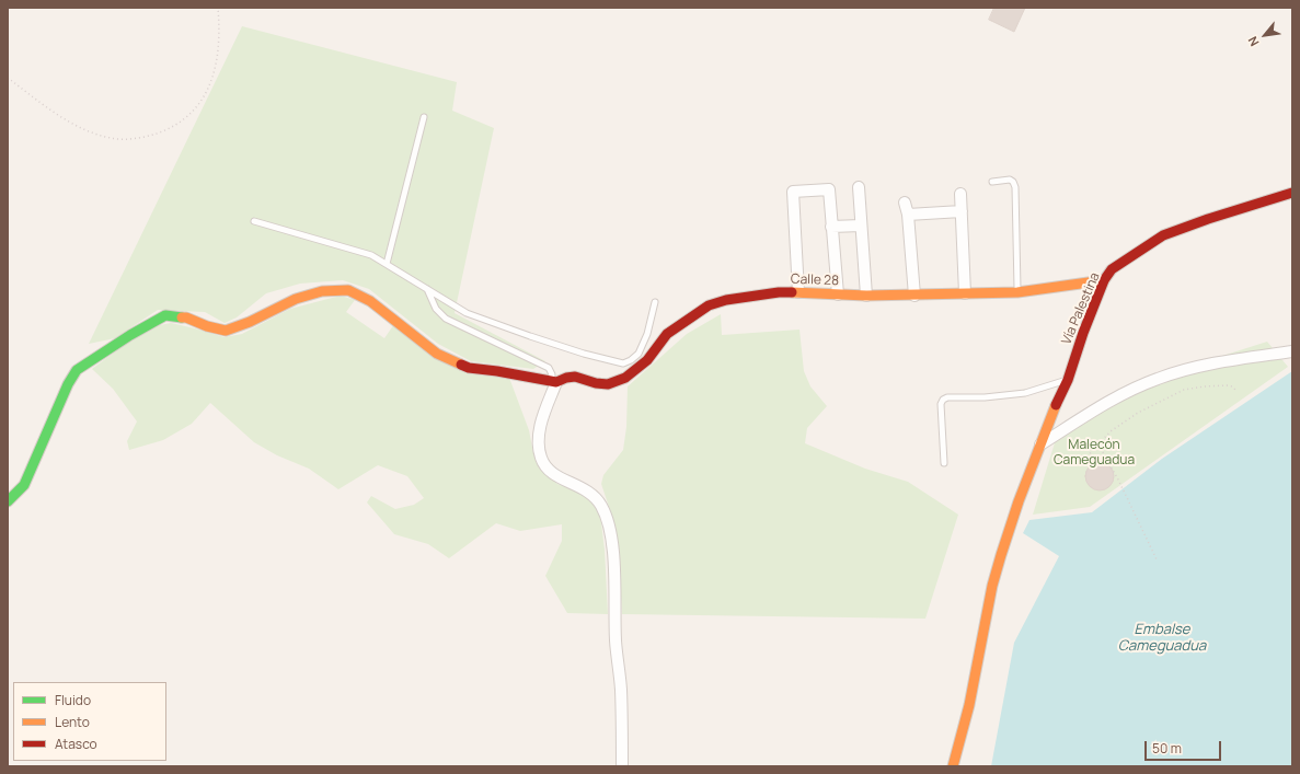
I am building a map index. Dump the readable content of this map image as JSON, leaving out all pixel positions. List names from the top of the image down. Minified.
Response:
{"streets":{"street":["Calle 28","Vía Palestina"]},"crossings":[["Calle 28","Vía Palestina"]],"water":["Embalse Cameguadua"],"parks":["Malecón Cameguadua"],"legend":["Fluido","Lento","Atasco"],"scale_bar":"50 m","north":"bottom left"}
